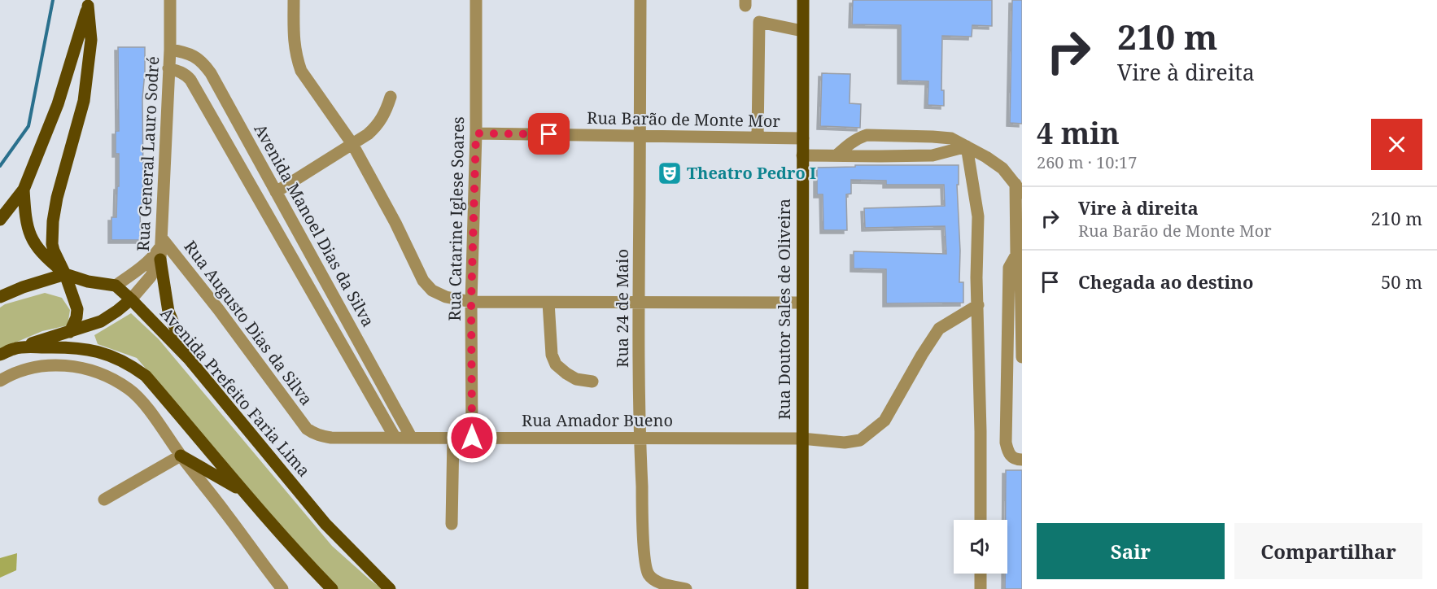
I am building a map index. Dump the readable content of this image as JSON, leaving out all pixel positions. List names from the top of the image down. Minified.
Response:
{"streets":{"main road":["Rua Doutor Sales de Oliveira","Avenida Prefeito Faria Lima"],"street":["Rua Barão de Monte Mor","Rua General Lauro Sodré","Rua Catarine Iglese Soares","Avenida Manoel Dias da Silva","Rua 24 de Maio","Rua Augusto Dias da Silva","Rua Amador Bueno"]},"crossings":[["Rua Barão de Monte Mor","Rua Catarine Iglese Soares"],["Rua Barão de Monte Mor","Rua 24 de Maio"],["Rua Barão de Monte Mor","Rua Doutor Sales de Oliveira"],["Rua General Lauro Sodré","Avenida Manoel Dias da Silva"],["Rua General Lauro Sodré","Rua Augusto Dias da Silva"],["Rua General Lauro Sodré","Avenida Prefeito Faria Lima"],["Rua Catarine Iglese Soares","Rua Amador Bueno"],["Avenida Manoel Dias da Silva","Rua Amador Bueno"],["Rua 24 de Maio","Rua Amador Bueno"],["Rua Doutor Sales de Oliveira","Rua Amador Bueno"],["Rua Augusto Dias da Silva","Rua Amador Bueno"]],"places":{"theatre":["Theatro Pedro I"]},"page":{"turn":["210 m","Vire à direita"],"heading":["4 min","260 m · 10:17"],"list":[{"name":"Vire à direita","note":"Rua Barão de Monte Mor","value":"210 m"},{"name":"Chegada ao destino","value":"50 m"}],"buttons":["Sair","Compartilhar"]}}
